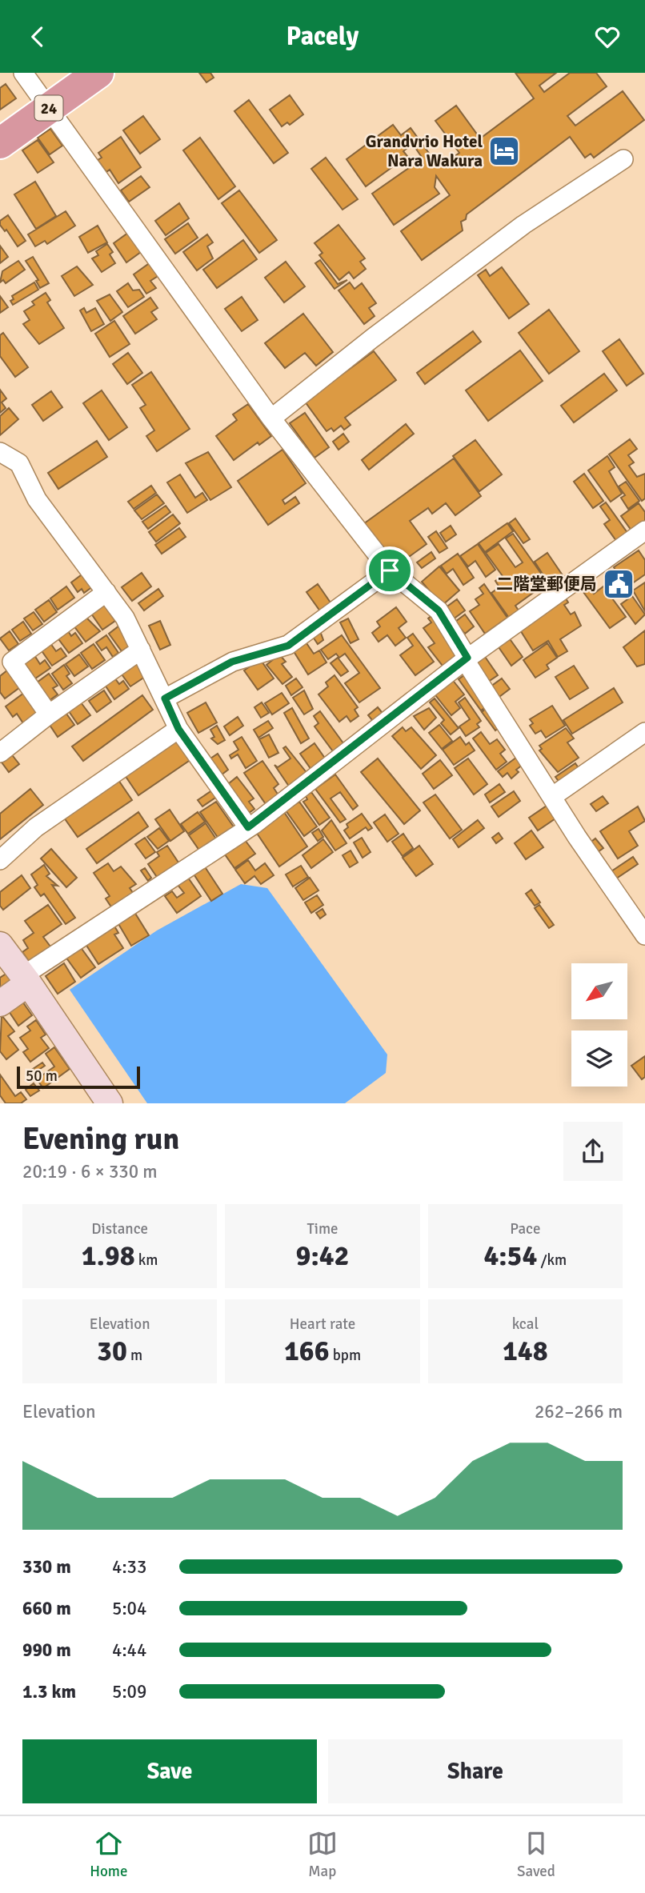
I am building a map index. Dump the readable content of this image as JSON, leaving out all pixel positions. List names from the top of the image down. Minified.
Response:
{"streets":{"highway":["24"]},"places":{"hotel":["Grandvrio Hotel Nara Wakura"],"public building":["二階堂郵便局"]},"scale_bar":"50 m","north":"bottom left","page":{"header":"Pacely","scale":"50 m","heading":["Evening run","20:19 · 6 × 330 m"],"stats":[["Distance","1.98 km"],["Time","9:42"],["Pace","4:54 /km"],["Elevation","30 m"],["Heart rate","166 bpm"],["kcal","148"]],"chart":["Elevation","262–266 m"],"list":[{"name":"330 m","note":"4:33"},{"name":"660 m","note":"5:04"},{"name":"990 m","note":"4:44"},{"name":"1.3 km","note":"5:09"}],"buttons":["Save","Share"],"tabs":["Home","Map","Saved"]}}
